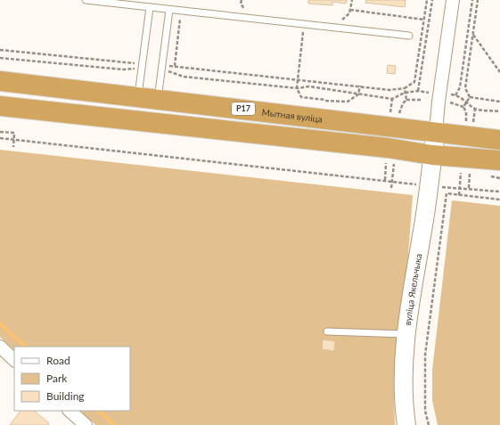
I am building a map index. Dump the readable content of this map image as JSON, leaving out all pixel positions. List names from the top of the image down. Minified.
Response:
{"streets":{"highway":["Р17","Мытная вуліца"],"main road":["вуліца Якельчыка"]},"crossings":[["Мытная вуліца","вуліца Якельчыка"]],"legend":["Road","Park","Building"]}
